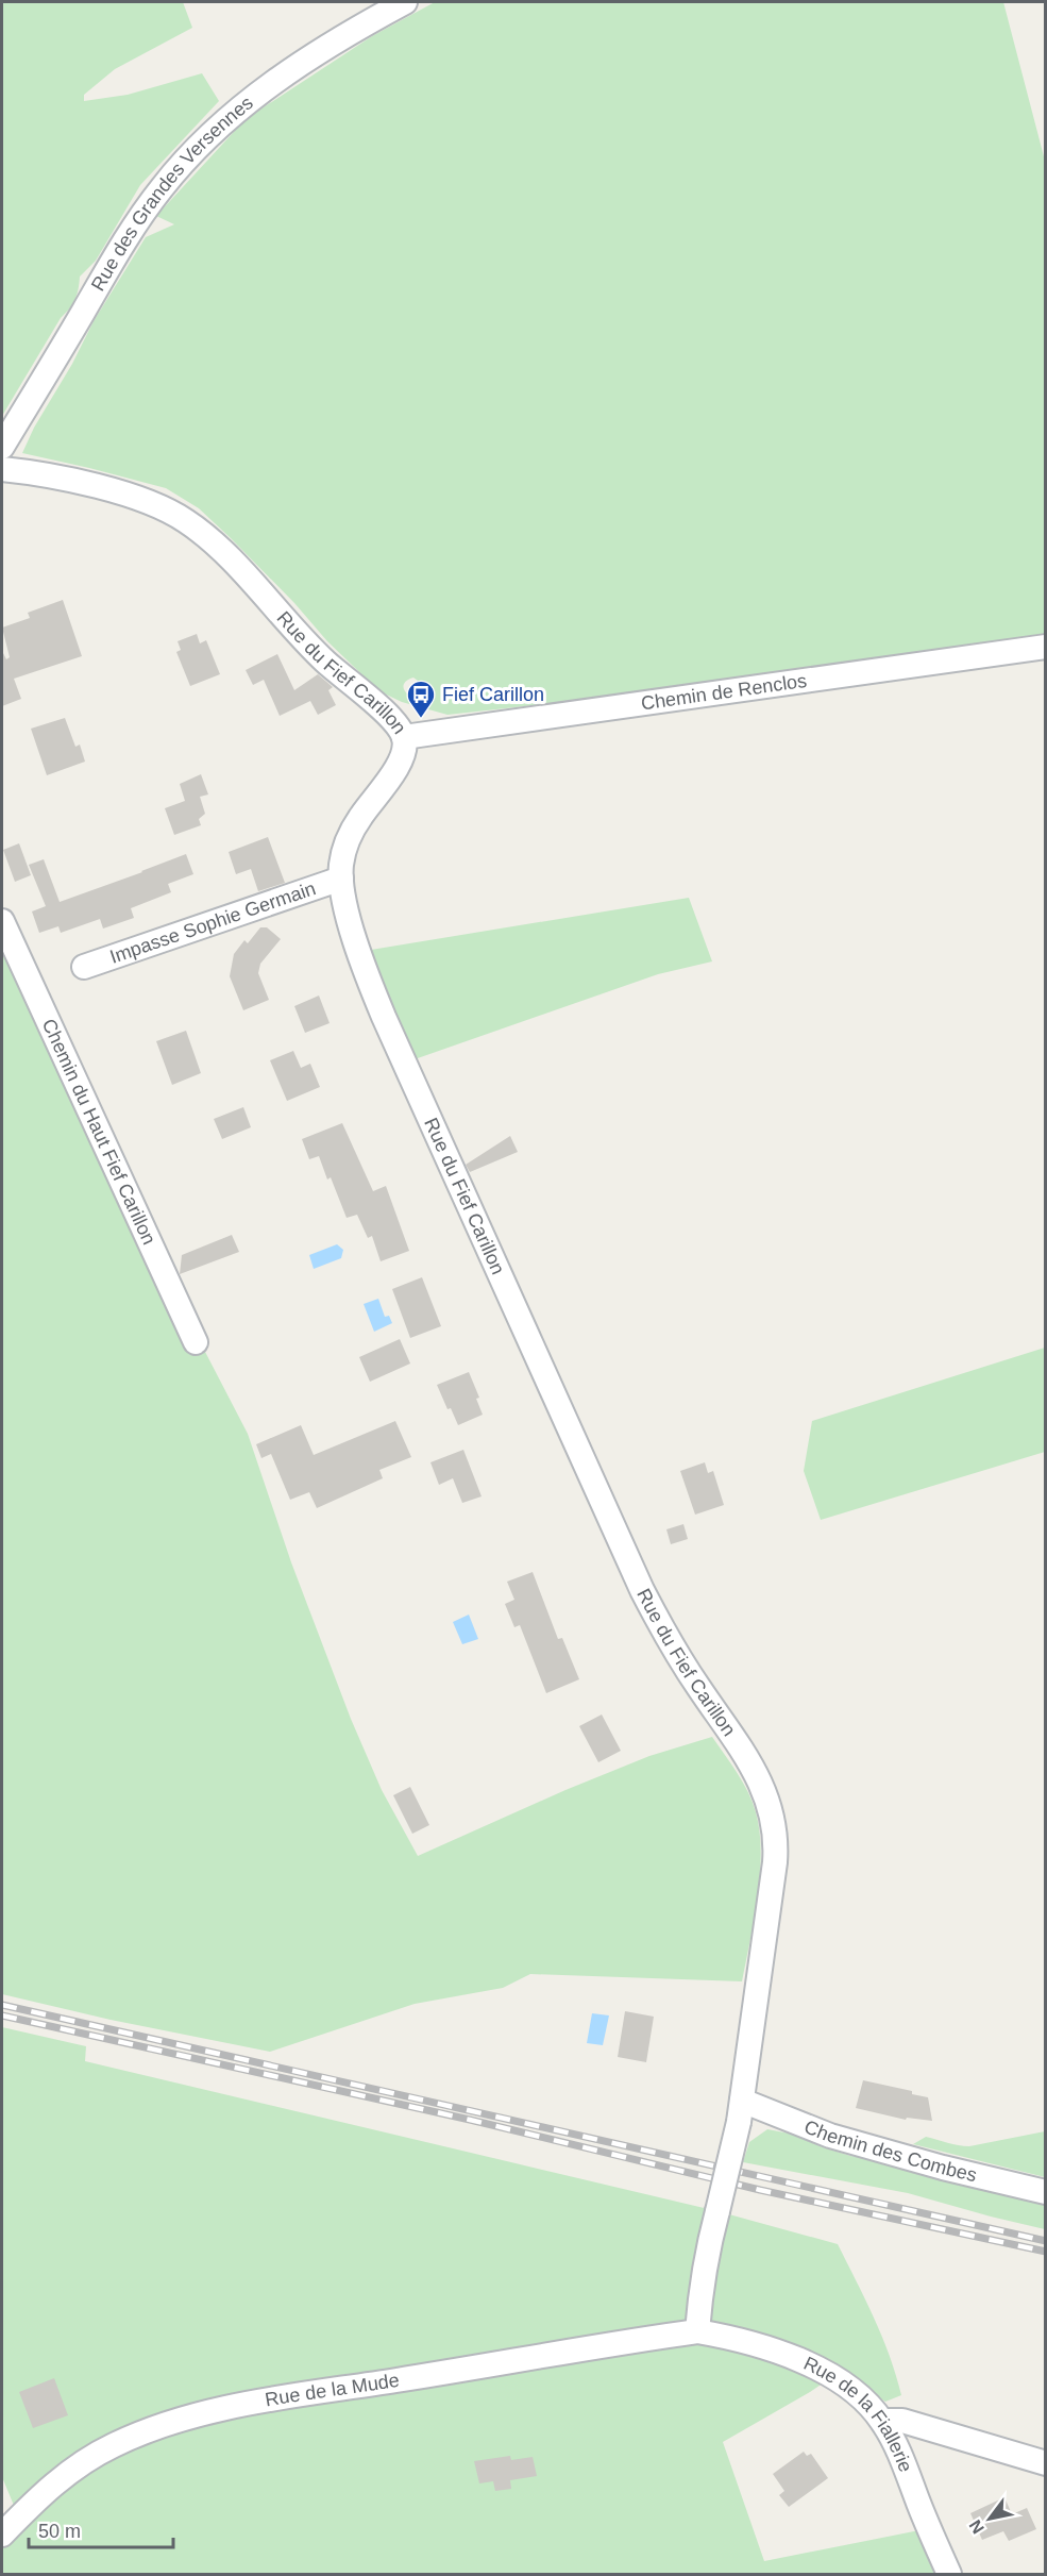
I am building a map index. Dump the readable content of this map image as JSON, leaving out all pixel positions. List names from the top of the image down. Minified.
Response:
{"streets":{"street":["Rue des Grandes Versennes","Rue du Fief Carillon","Chemin de Renclos","Impasse Sophie Germain","Chemin du Haut Fief Carillon","Chemin des Combes","Rue de la Mude","Rue de la Fiallerie"]},"crossings":[["Rue du Fief Carillon","Chemin de Renclos"],["Rue du Fief Carillon","Impasse Sophie Germain"],["Rue du Fief Carillon","Chemin des Combes"],["Rue du Fief Carillon","Rue de la Mude"],["Rue du Fief Carillon","Rue de la Fiallerie"],["Rue de la Mude","Rue de la Fiallerie"]],"places":{"bus stop":["Fief Carillon"]},"scale_bar":"50 m","north":"bottom left"}
